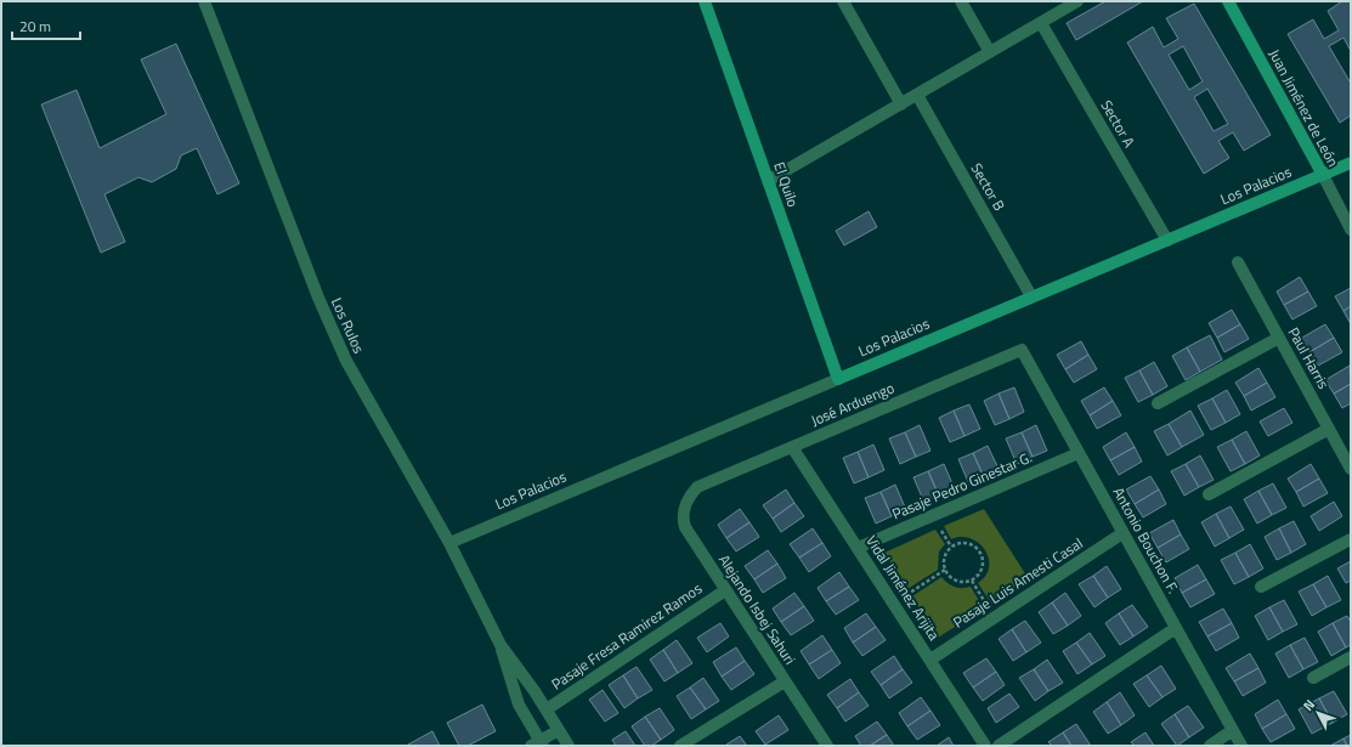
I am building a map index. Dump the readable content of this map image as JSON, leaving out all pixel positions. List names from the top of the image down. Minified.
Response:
{"streets":{"street":["Juan Jiménez de León","Sector A","El Quilo","Los Palacios","Sector B","Los Rulos","Paul Harris","José Arduengo","Pasaje Pedro Ginestar G.","Antonio Bouchon F.","Pasaje Luis Amesti Casal","Vidal Jiménez Arijita","Alejando Isbej Sahuri","Pasaje Fresa Ramirez Ramos"]},"crossings":[["Juan Jiménez de León","Los Palacios"],["Sector A","Los Palacios"],["El Quilo","Los Palacios"],["Los Palacios","Sector B"],["Los Palacios","Los Rulos"],["Los Rulos","Pasaje Fresa Ramirez Ramos"],["José Arduengo","Antonio Bouchon F."],["José Arduengo","Vidal Jiménez Arijita"],["José Arduengo","Alejando Isbej Sahuri"],["Pasaje Pedro Ginestar G.","Antonio Bouchon F."],["Pasaje Pedro Ginestar G.","Vidal Jiménez Arijita"],["Antonio Bouchon F.","Pasaje Luis Amesti Casal"],["Pasaje Luis Amesti Casal","Vidal Jiménez Arijita"],["Alejando Isbej Sahuri","Pasaje Fresa Ramirez Ramos"]],"scale_bar":"20 m","north":"top left"}
